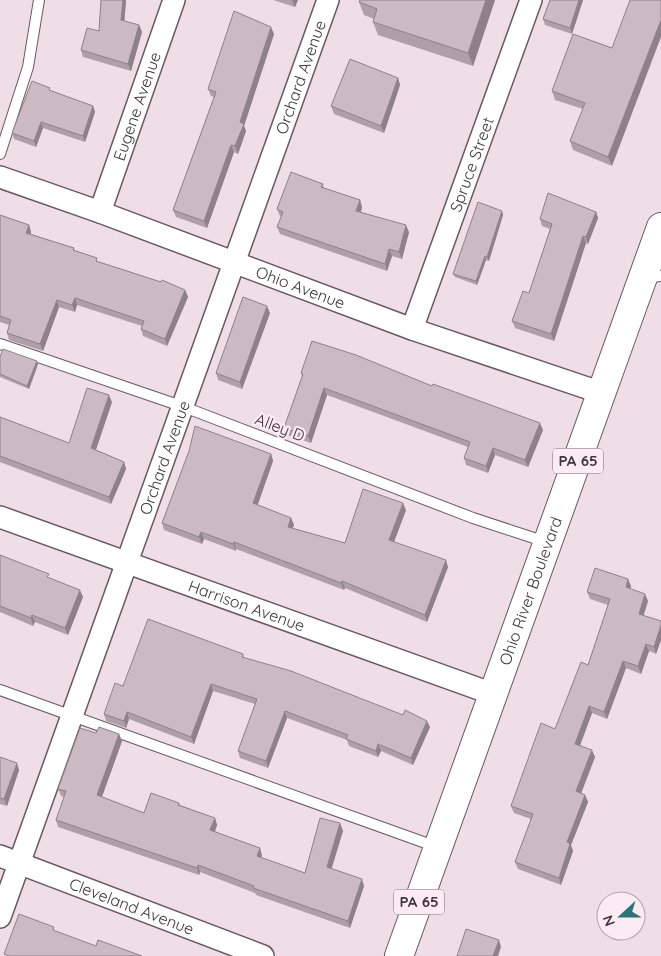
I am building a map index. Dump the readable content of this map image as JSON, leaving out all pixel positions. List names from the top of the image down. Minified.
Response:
{"streets":{"highway":["PA 65","Ohio River Boulevard"],"street":["Orchard Avenue","Eugene Avenue","Spruce Street","Ohio Avenue","Harrison Avenue","Cleveland Avenue"],"lane":["Alley D"]},"crossings":[["Orchard Avenue","Ohio Avenue"],["Orchard Avenue","Alley D"],["Orchard Avenue","Harrison Avenue"],["Orchard Avenue","Cleveland Avenue"],["Eugene Avenue","Ohio Avenue"],["Spruce Street","Ohio Avenue"],["Ohio Avenue","Ohio River Boulevard"],["Alley D","Ohio River Boulevard"],["Ohio River Boulevard","Harrison Avenue"]],"north":"left"}
